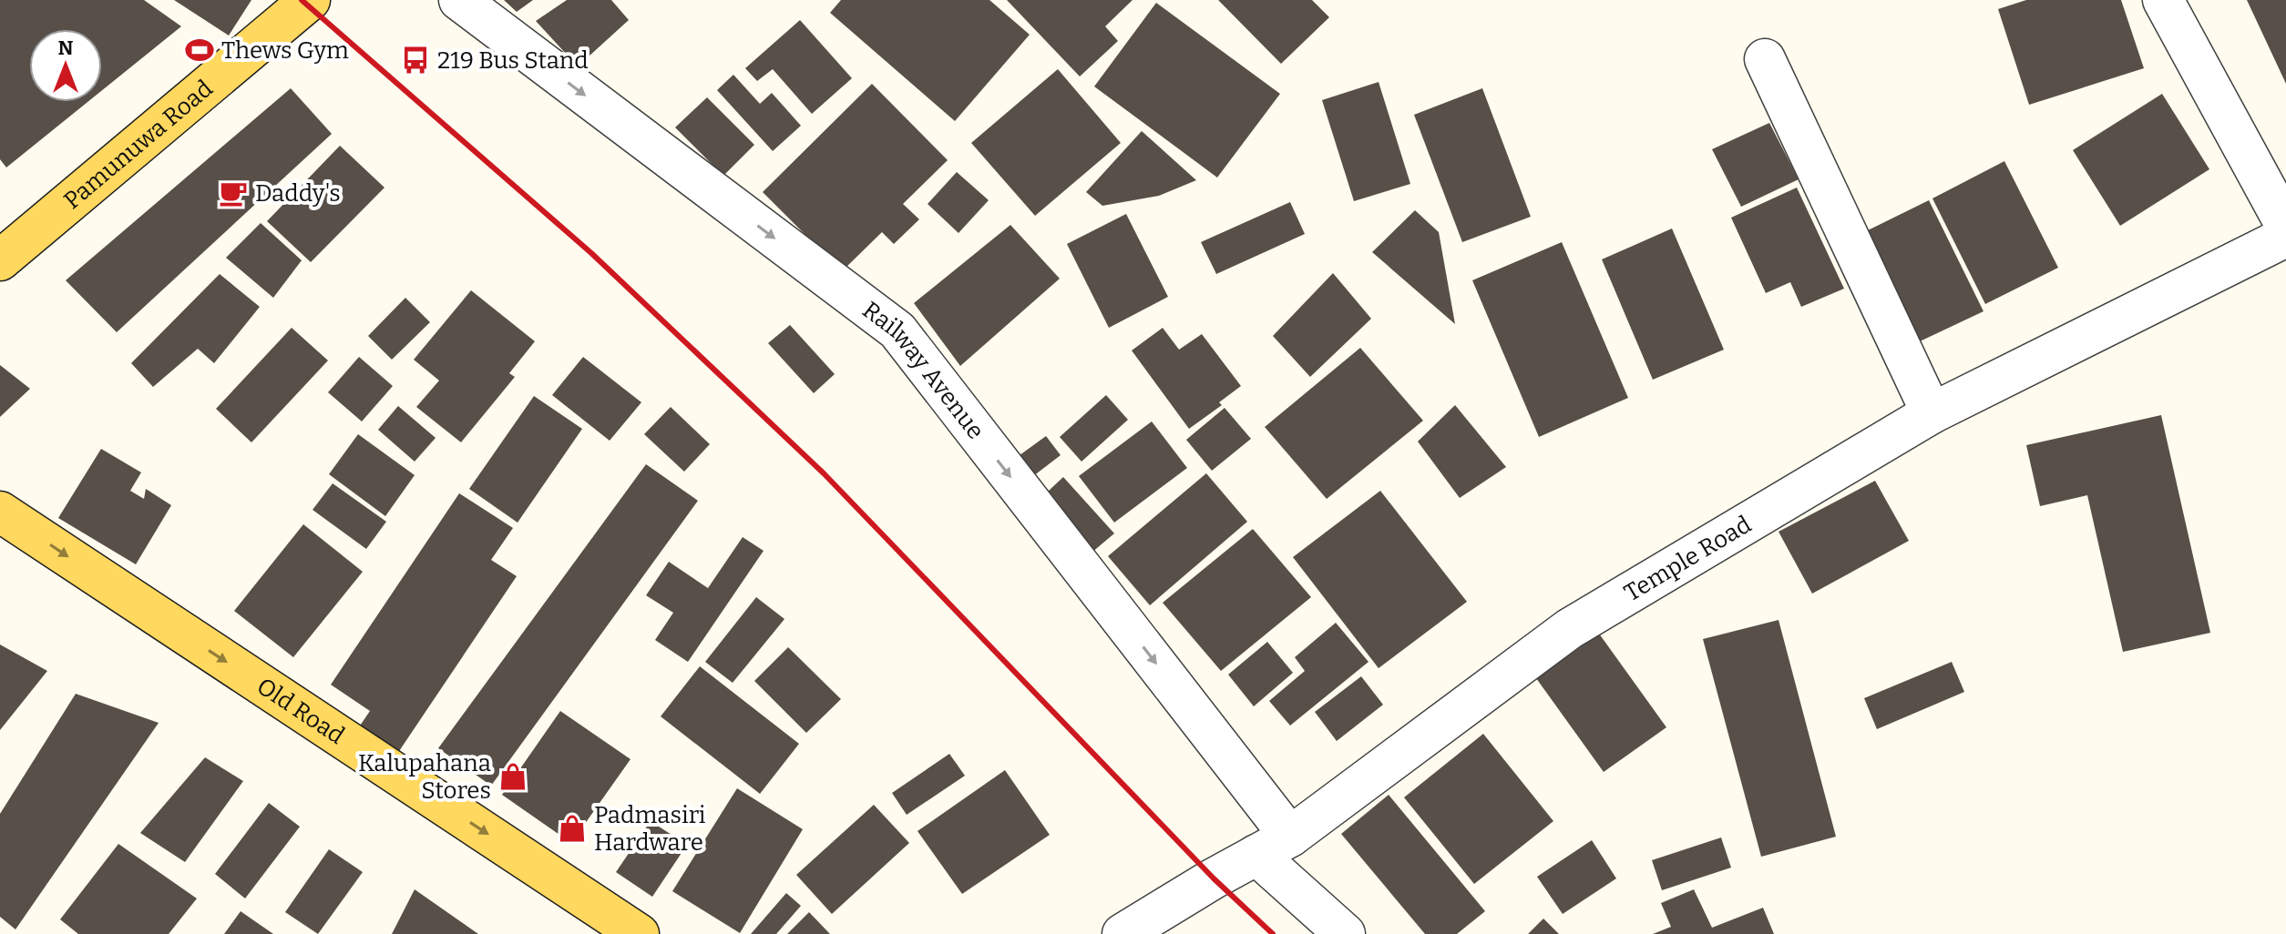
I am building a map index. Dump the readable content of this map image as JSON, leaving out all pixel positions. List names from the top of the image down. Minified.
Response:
{"streets":{"main road":["Pamunuwa Road","Old Road"],"street":["Railway Avenue","Temple Road"]},"crossings":[["Railway Avenue","Temple Road"]],"one_way":["Railway Avenue","Old Road"],"places":{"sports":["Thews Gym"],"bus stop":["219 Bus Stand"],"cafe":["Daddy's"],"shop":["Kalupahana Stores","Padmasiri Hardware"]},"north":"top"}
